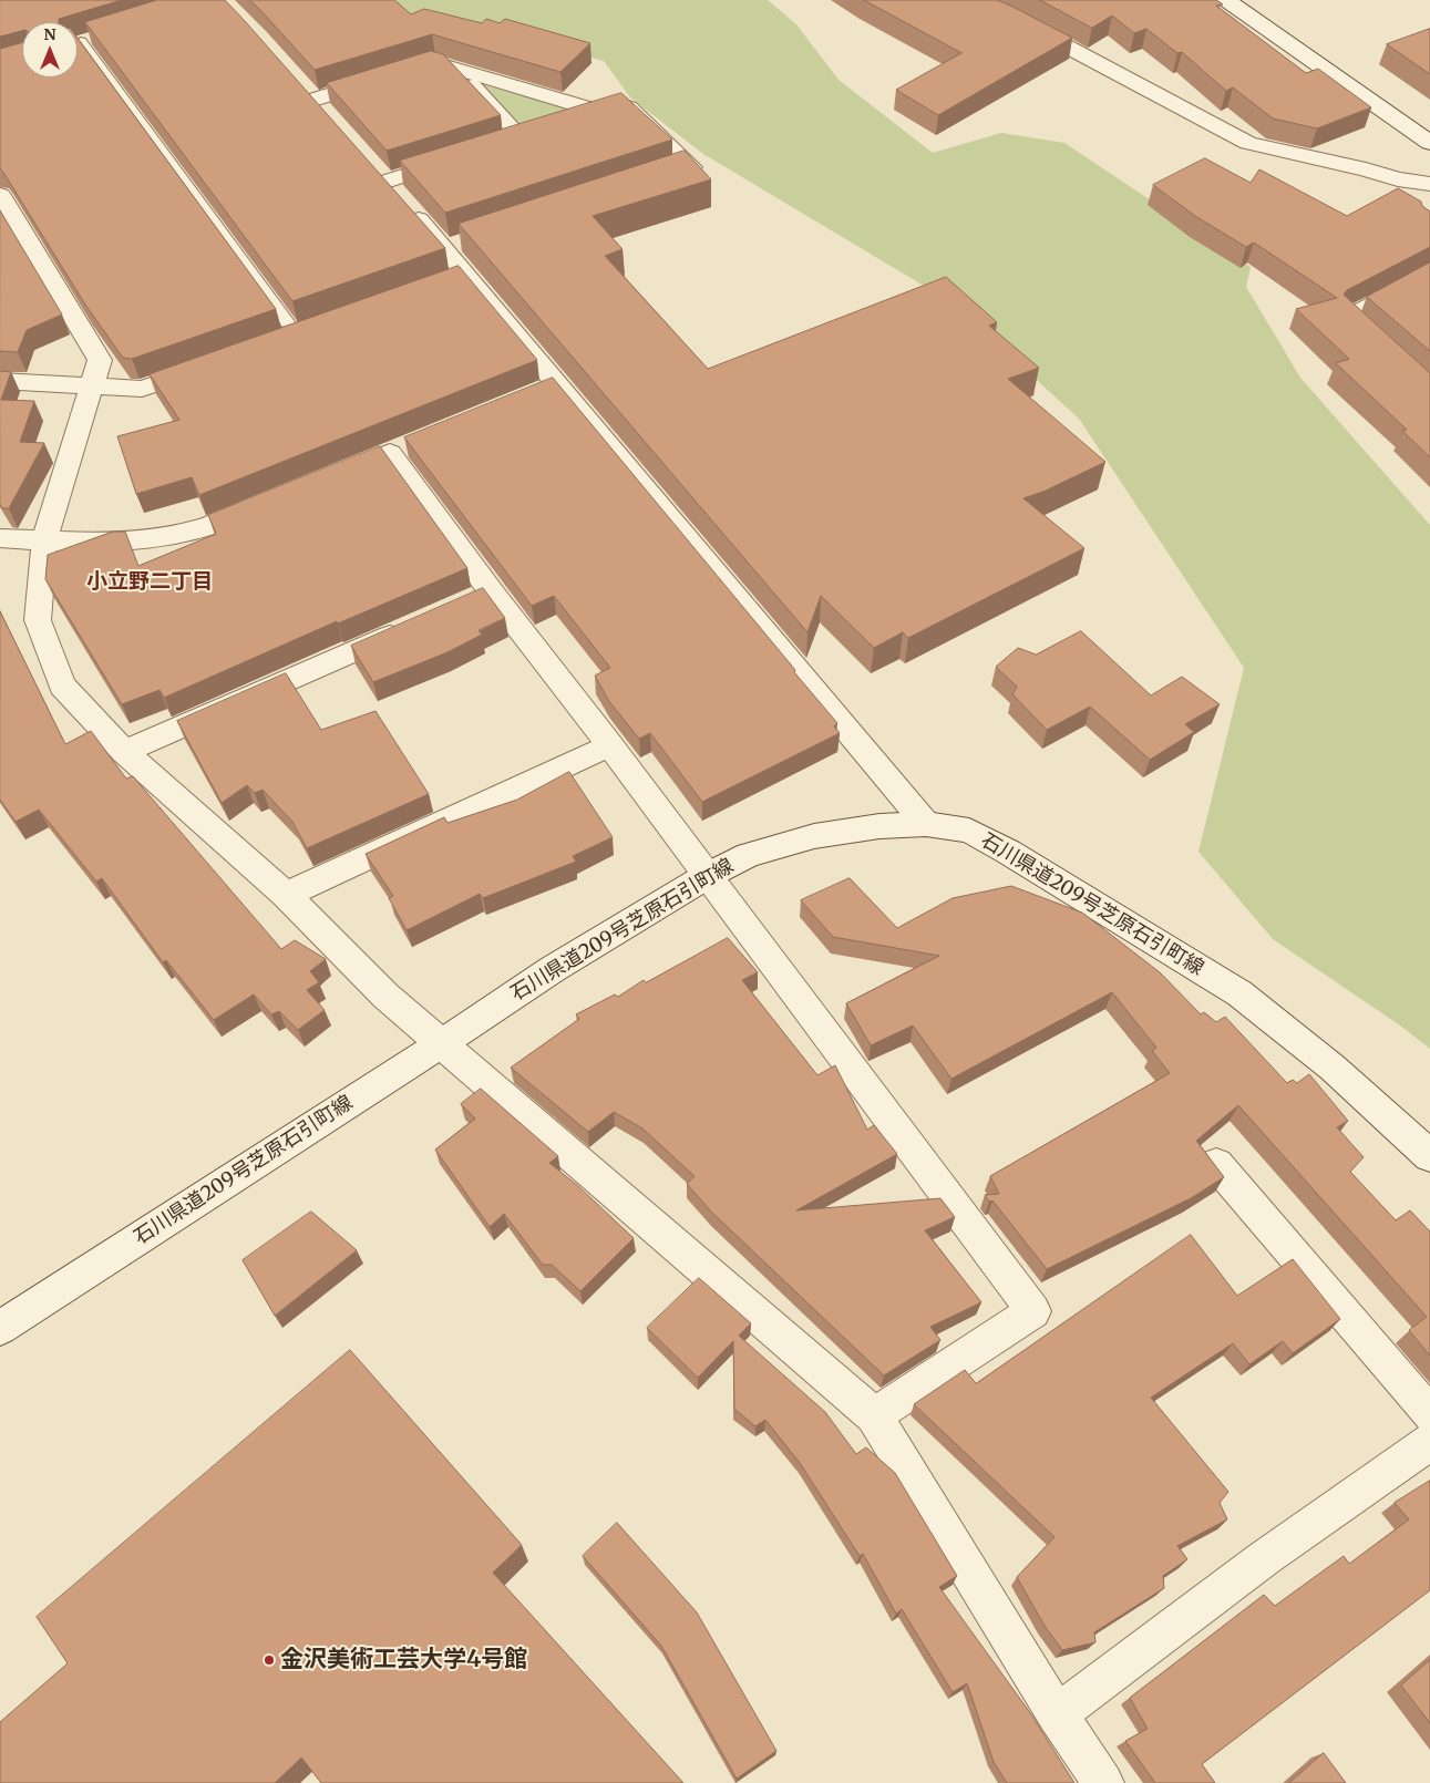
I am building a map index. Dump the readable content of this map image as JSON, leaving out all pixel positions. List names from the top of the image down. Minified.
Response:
{"streets":{"street":["石川県道209号芝原石引町線"]},"districts":["小立野二丁目"],"places":["金沢美術工芸大学4号館"],"north":"top"}
